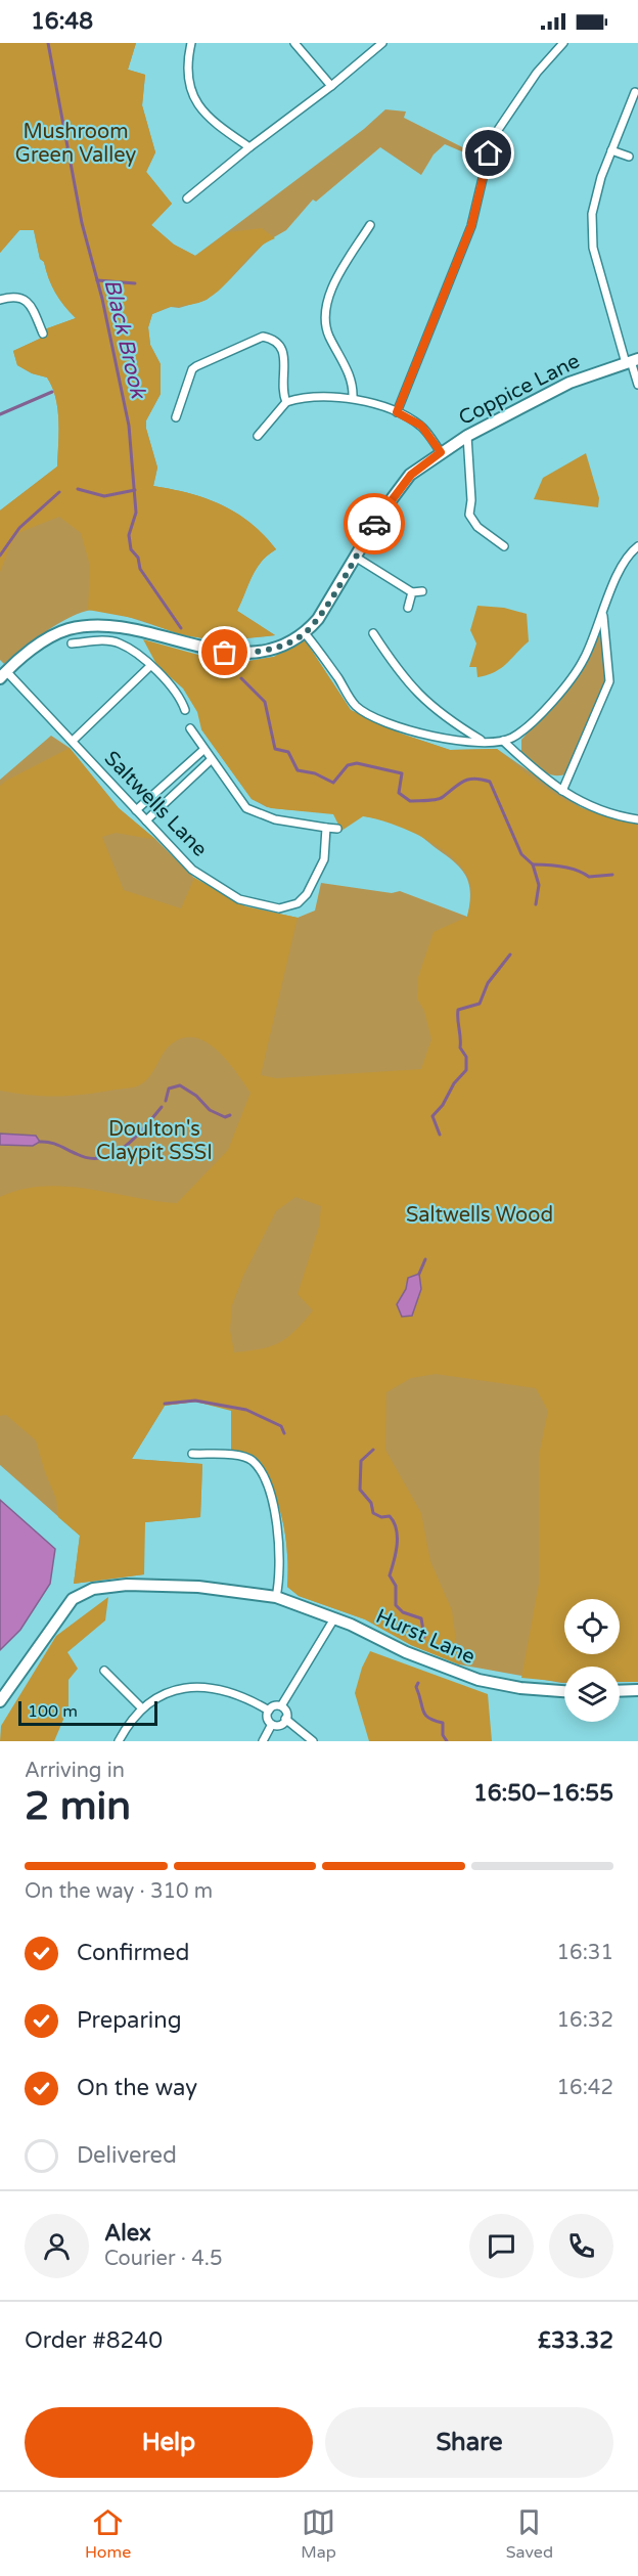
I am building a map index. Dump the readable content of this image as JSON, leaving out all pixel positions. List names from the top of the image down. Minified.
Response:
{"streets":{"street":["Coppice Lane","Saltwells Lane","Hurst Lane"]},"crossings":[["Coppice Lane","Saltwells Lane"]],"water":["Black Brook"],"parks":["Mushroom Green Valley","Doulton's Claypit SSSI","Saltwells Wood"],"scale_bar":"100 m","page":{"status":"16:48","scale":"100 m","heading":["2 min","Arriving in","16:50–16:55"],"panel":["Alex","Courier · 4.5","Order #8240","£33.32"],"bar":"On the way · 310 m","list":[["Confirmed","16:31"],["Preparing","16:32"],["On the way","16:42"],"Delivered"],"buttons":["Help","Share"],"tabs":["Home","Map","Saved"]}}
